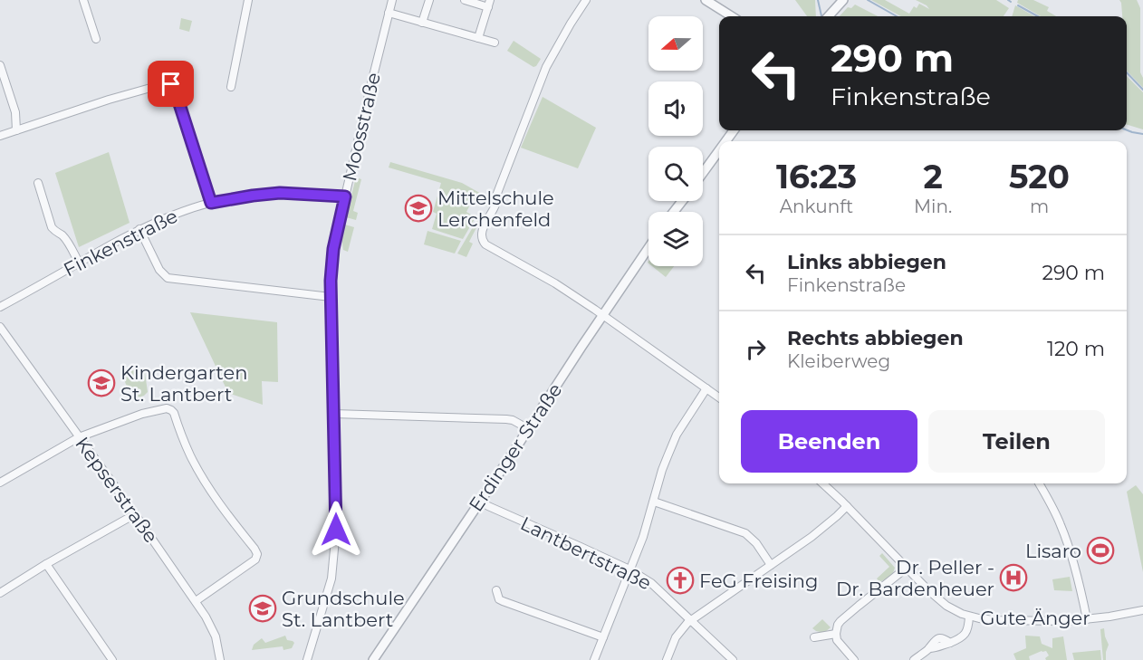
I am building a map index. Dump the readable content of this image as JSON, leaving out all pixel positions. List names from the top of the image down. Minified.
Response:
{"streets":{"street":["Moosstraße","Finkenstraße","Erdinger Straße","Kepserstraße","Lantbertstraße","Gute Änger"]},"crossings":[["Moosstraße","Finkenstraße"],["Erdinger Straße","Lantbertstraße"]],"places":{"school or university":["Mittelschule Lerchenfeld","Kindergarten St. Lantbert","Grundschule St. Lantbert"],"sports":["Lisaro"],"hospital":["Dr. Peller - Dr. Bardenheuer"],"church":["FeG Freising"]},"north":"left","page":{"turn":["290 m","Finkenstraße"],"eta":["16:23","Ankunft","2","Min.","520","m"],"list":[{"name":"Links abbiegen","note":"Finkenstraße","value":"290 m"},{"name":"Rechts abbiegen","note":"Kleiberweg","value":"120 m"}],"buttons":["Beenden","Teilen"]}}
